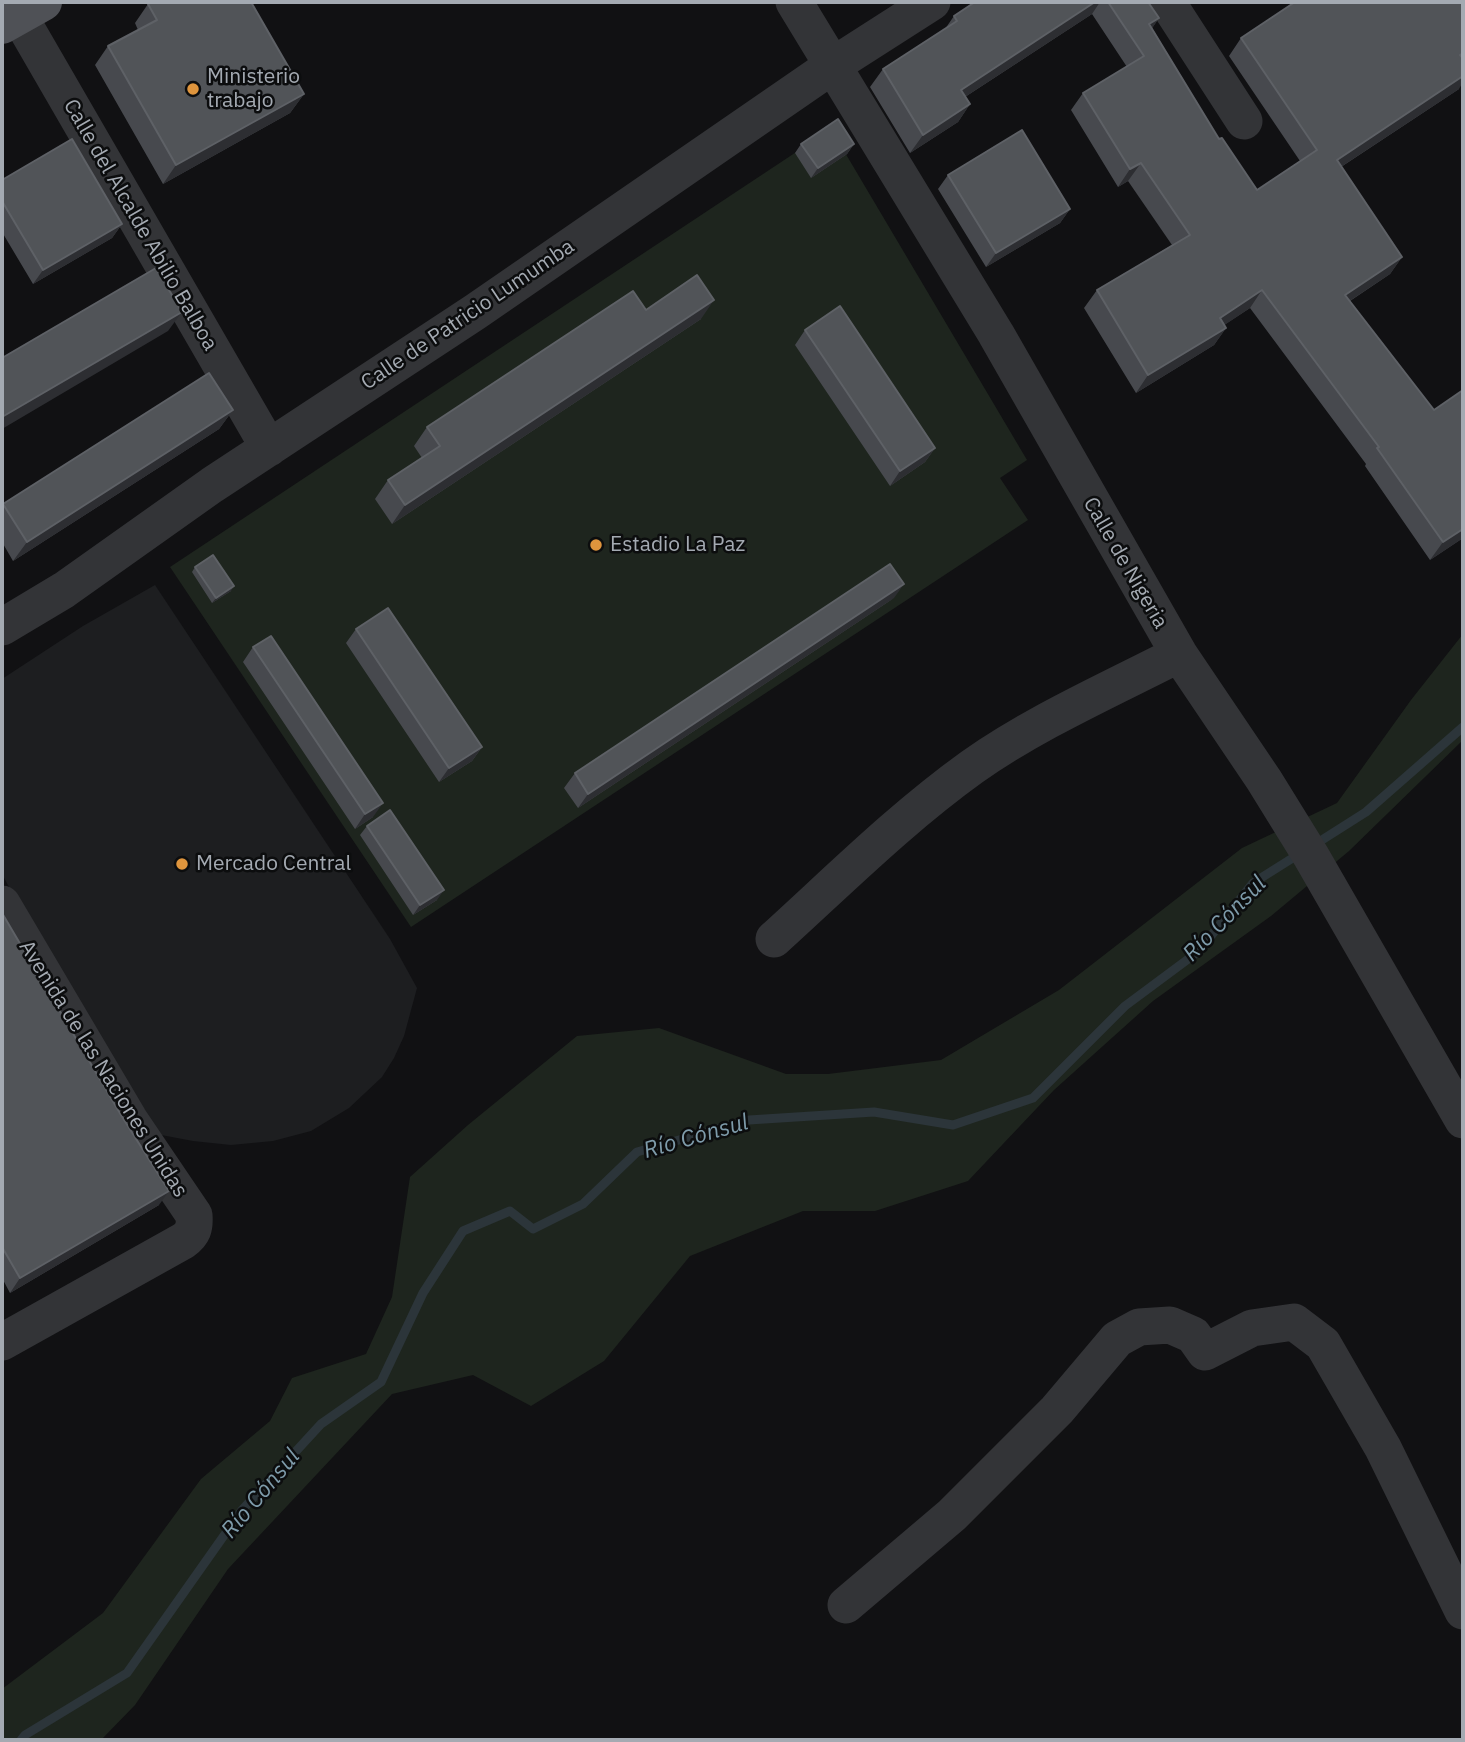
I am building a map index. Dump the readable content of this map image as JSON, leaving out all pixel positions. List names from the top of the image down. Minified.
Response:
{"streets":{"street":["Calle del Alcalde Abilio Balboa","Calle de Patricio Lumumba","Calle de Nigeria","Avenida de las Naciones Unidas"]},"crossings":[["Calle del Alcalde Abilio Balboa","Calle de Patricio Lumumba"],["Calle de Patricio Lumumba","Calle de Nigeria"]],"water":["Río Cónsul"],"places":["Ministerio trabajo","Estadio La Paz","Mercado Central"]}
